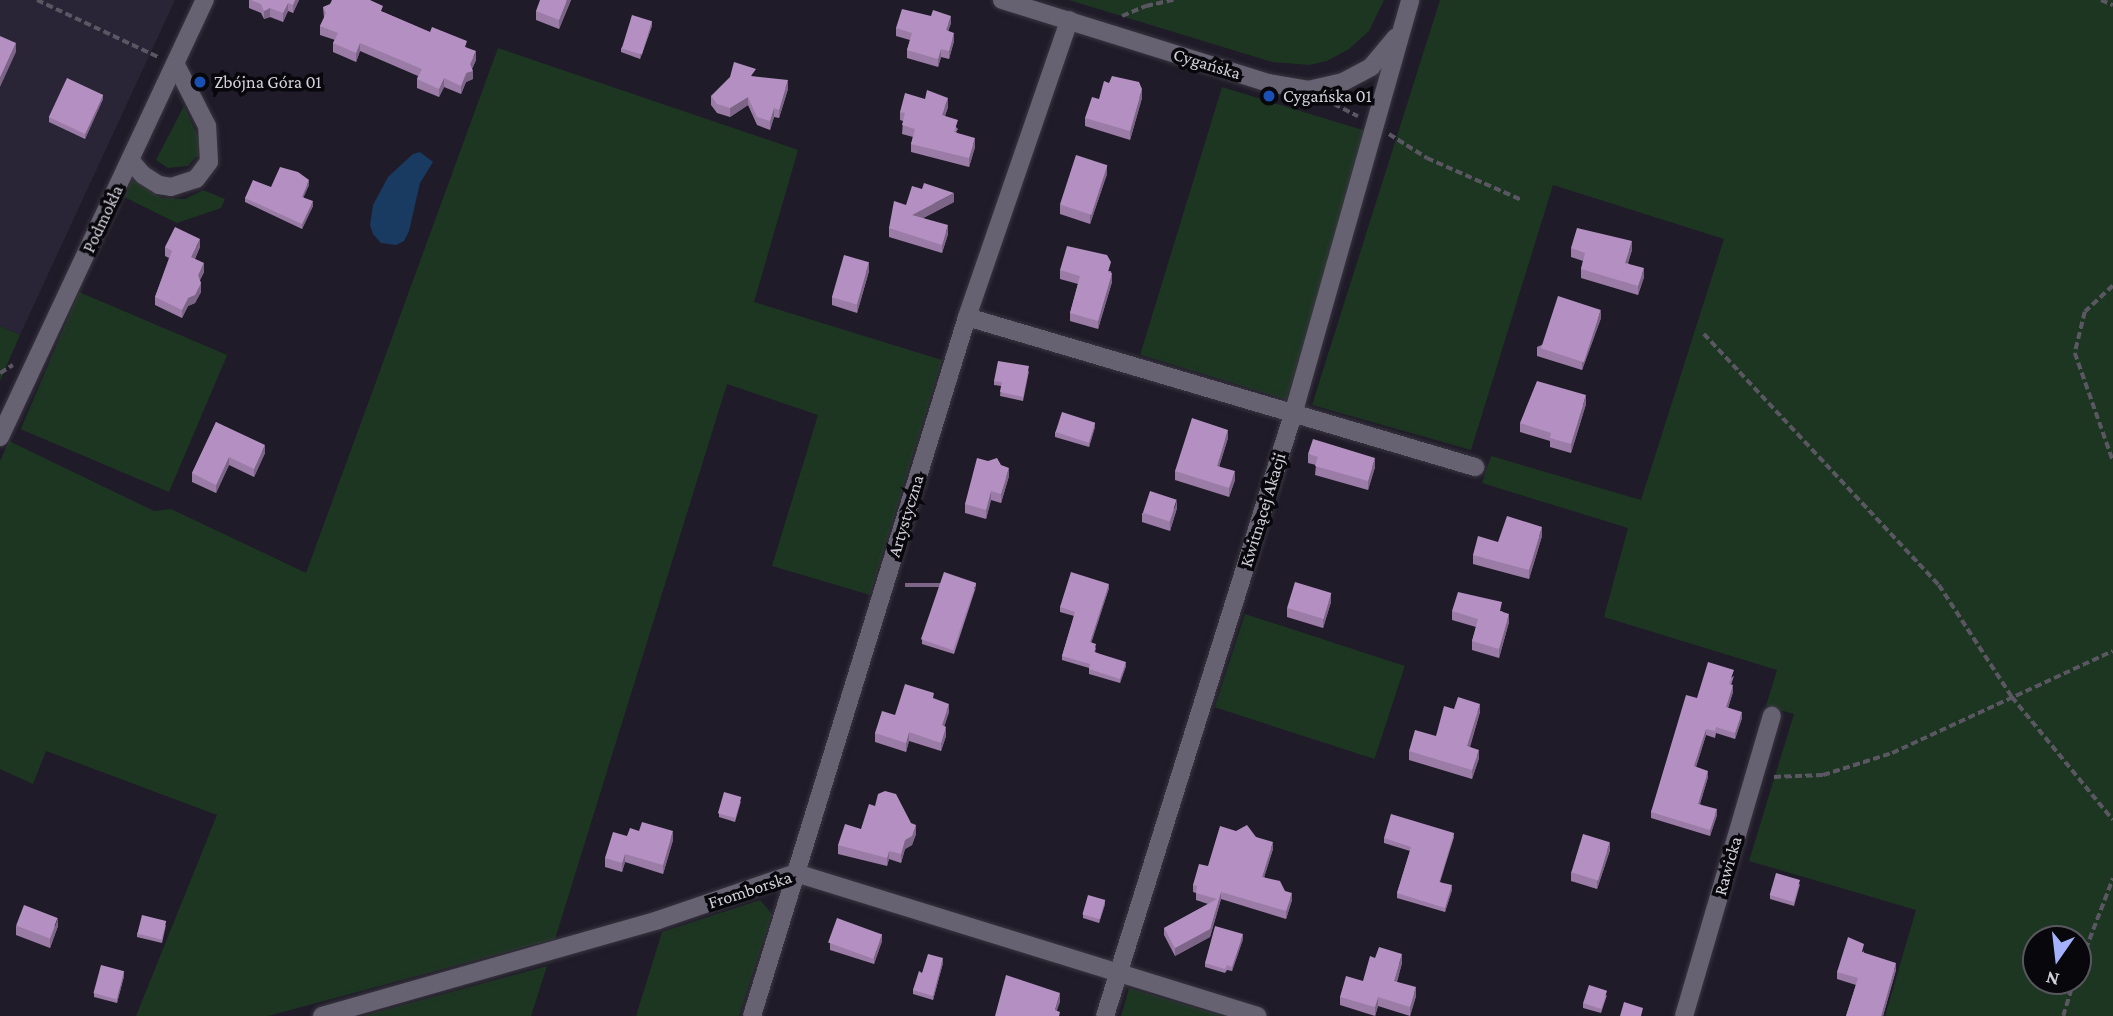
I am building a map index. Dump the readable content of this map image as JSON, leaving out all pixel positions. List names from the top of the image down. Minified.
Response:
{"streets":{"street":["Cygańska","Podmokła","Kwitnącej Akacji","Artystyczna","Rawicka","Fromborska"]},"crossings":[["Cygańska","Kwitnącej Akacji"],["Cygańska","Artystyczna"],["Kwitnącej Akacji","Fromborska"],["Artystyczna","Fromborska"]],"places":["Zbójna Góra 01","Cygańska 01"],"north":"bottom"}
